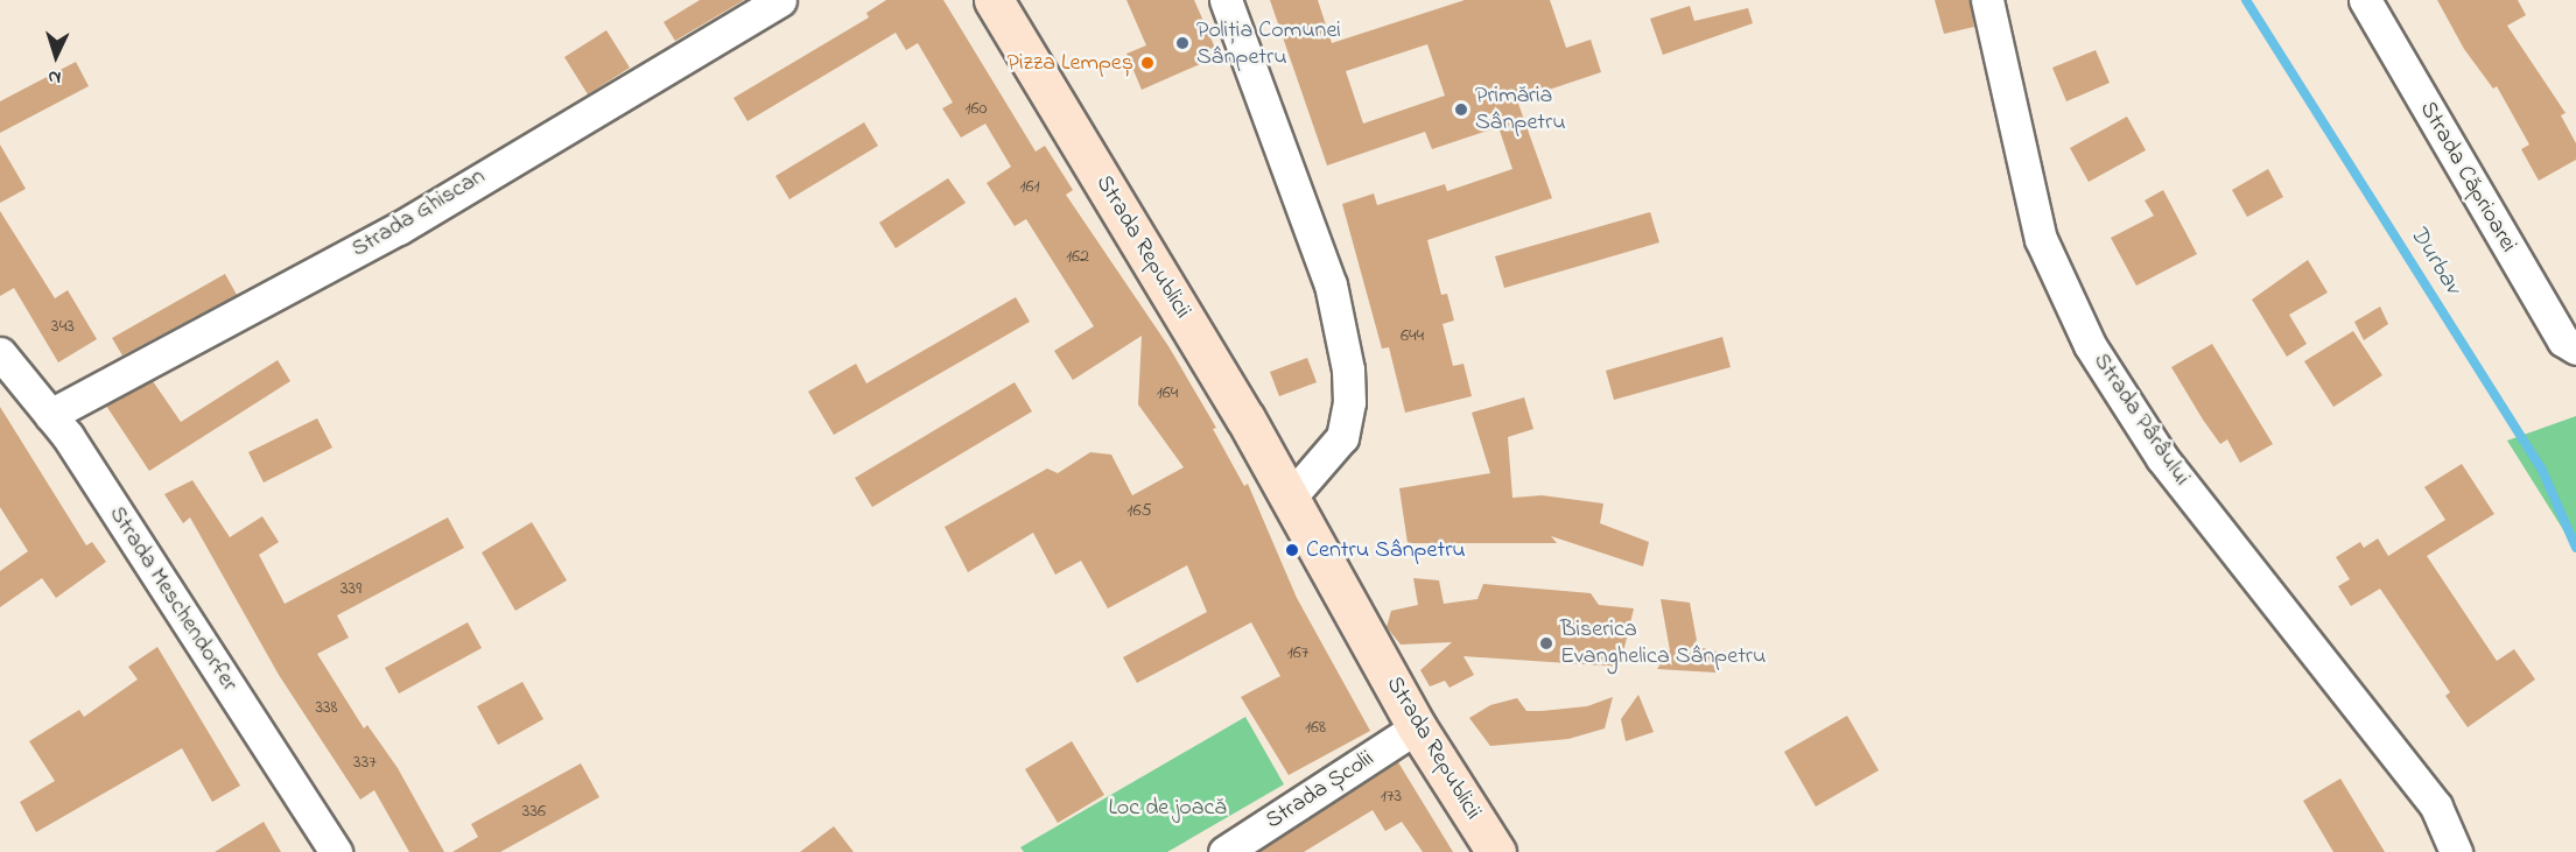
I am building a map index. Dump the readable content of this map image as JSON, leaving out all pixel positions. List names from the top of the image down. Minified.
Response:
{"streets":{"main road":["Strada Republicii"],"street":["Strada Căprioarei","Strada Ghiscan","Strada Pârâului","Strada Meschendorfer","Strada Școlii"]},"crossings":[["Strada Ghiscan","Strada Meschendorfer"],["Strada Republicii","Strada Școlii"]],"water":["Durbav"],"parks":["Loc de joacă"],"places":["Poliția Comunei Sânpetru","Pizza Lempeș","Primăria Sânpetru","Centru Sânpetru","Biserica Evanghelica Sânpetru"],"house_numbers":["160","161","162","343","644","164","165","339","167","338","168","337","173","336"],"north":"bottom"}
